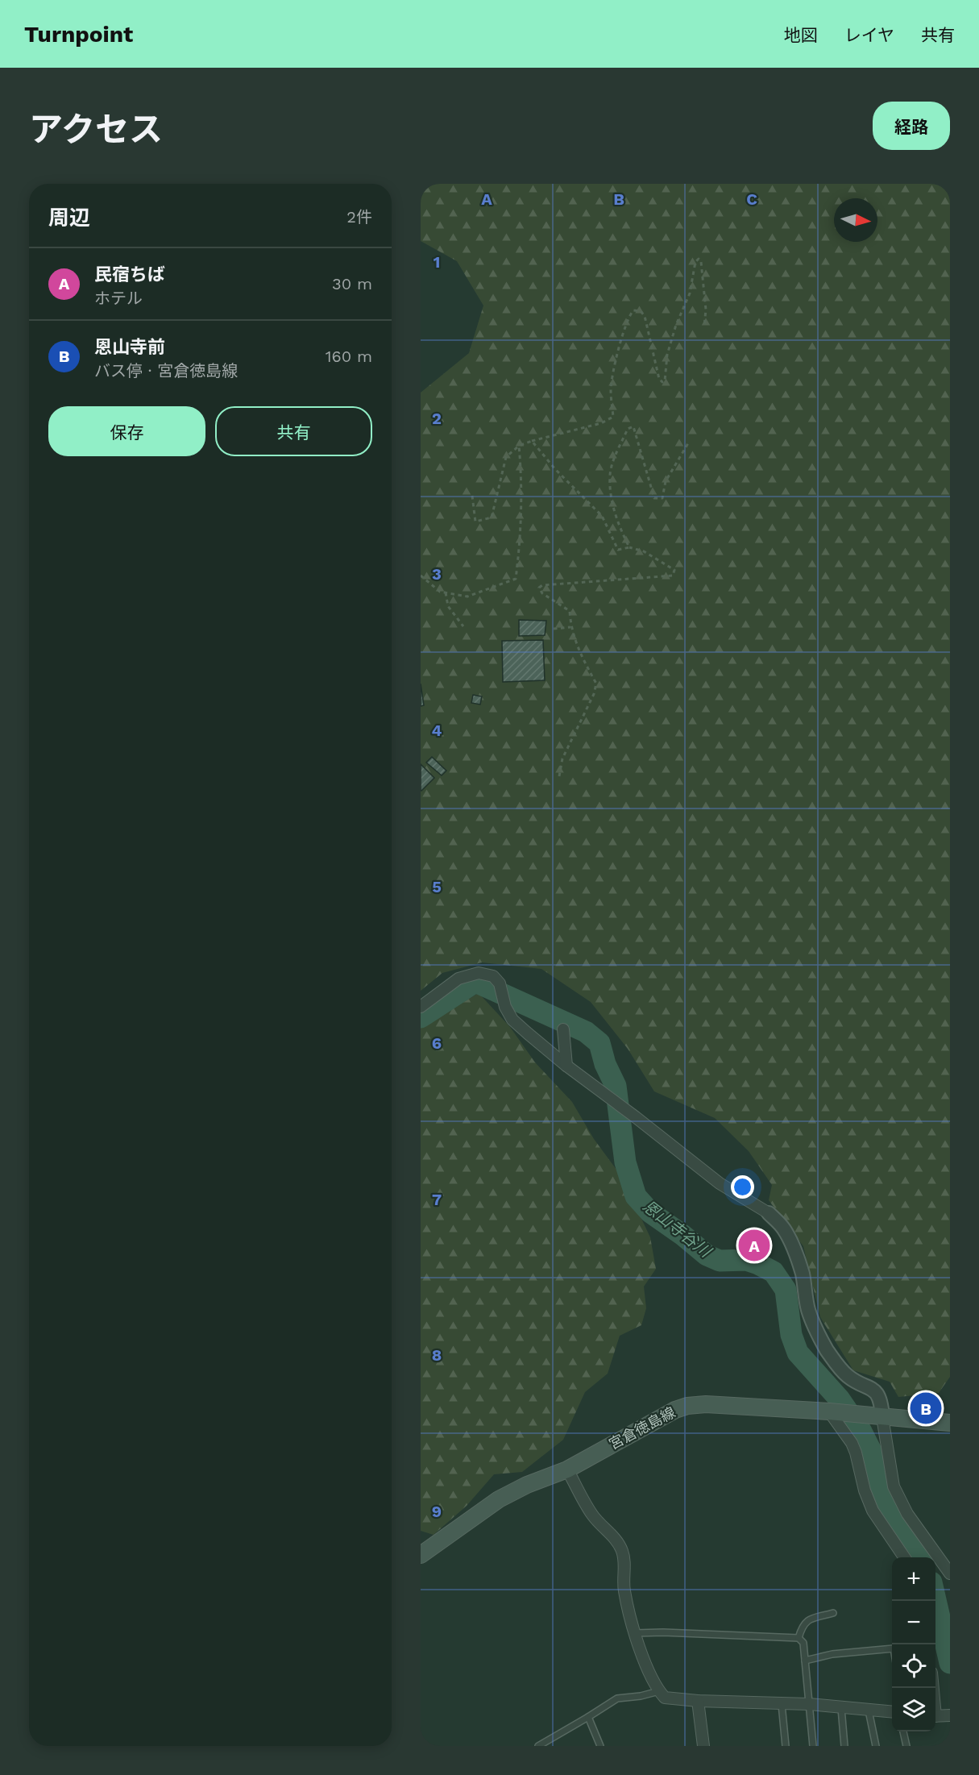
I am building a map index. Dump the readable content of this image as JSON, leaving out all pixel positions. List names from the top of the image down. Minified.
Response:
{"streets":{"main road":["宮倉徳島線"]},"water":["恩山寺谷川"],"north":"right","page":{"header":"Turnpoint","nav":["地図","レイヤ","共有"],"title":"アクセス","buttons":["経路",["保存","共有"]],"heading":["周辺","2件"],"list":[{"mark":"A","name":"民宿ちば","note":"ホテル","value":"30 m"},{"mark":"B","name":"恩山寺前","note":"バス停 · 宮倉徳島線","value":"160 m"}],"pins":["A","B"],"map_buttons":["+","−"]},"grid":{"columns":["A","B","C"],"rows":["1","2","3","4","5","6","7","8","9"]}}
